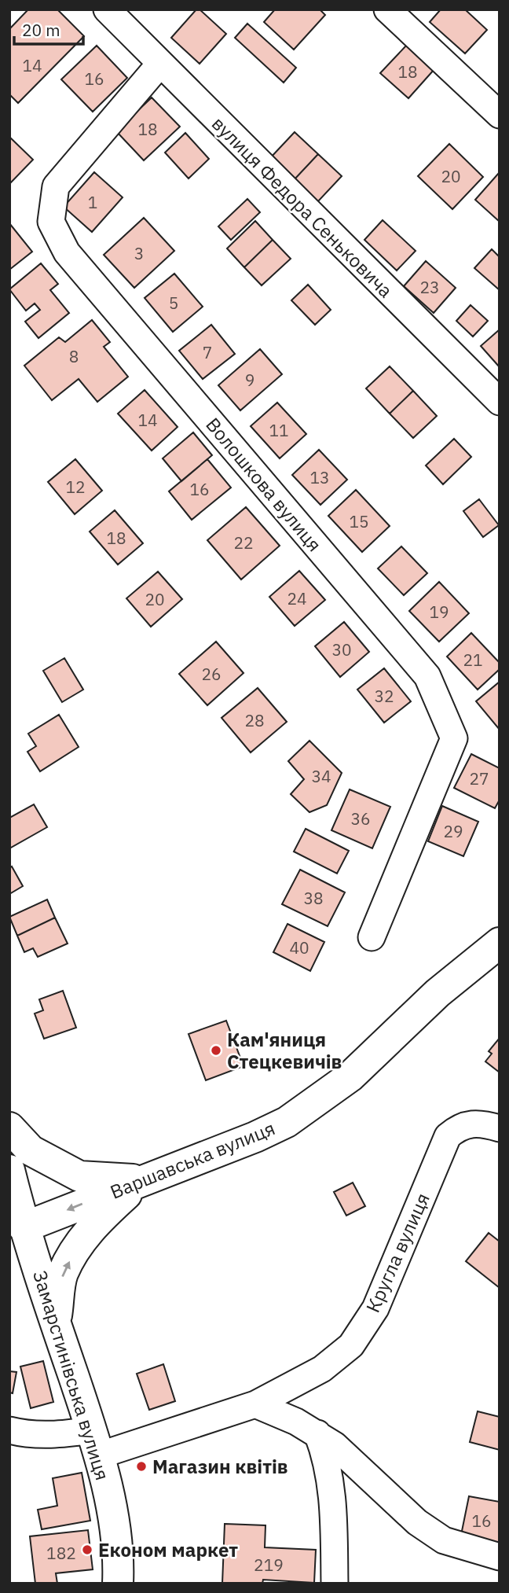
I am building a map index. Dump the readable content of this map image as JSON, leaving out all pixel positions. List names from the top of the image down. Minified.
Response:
{"streets":{"main road":["Варшавська вулиця","Замарстинівська вулиця"],"street":["вулиця Федора Сеньковича","Волошкова вулиця","Кругла вулиця"]},"crossings":[["вулиця Федора Сеньковича","Волошкова вулиця"],["Варшавська вулиця","Замарстинівська вулиця"],["Кругла вулиця","Замарстинівська вулиця"]],"places":["Кам'яниця Стецкевичів","Магазин квітів","Економ маркет"],"house_numbers":["14","18","16","18","20","1","3","23","5","7","8","9","14","11","13","12","16","15","18","22","24","20","19","30","21","26","32","28","34","27","36","29","38","40","16","182","219"],"scale_bar":"20 m"}
